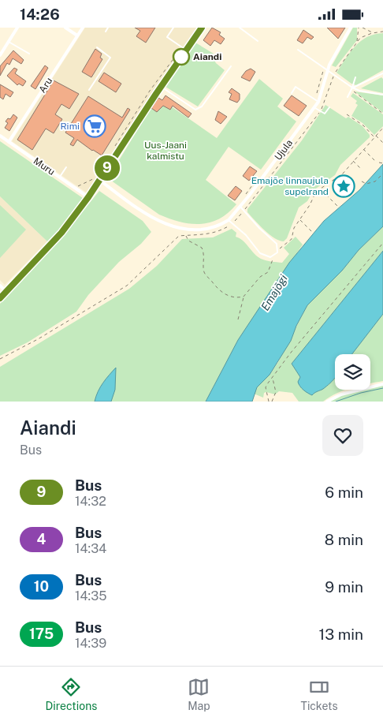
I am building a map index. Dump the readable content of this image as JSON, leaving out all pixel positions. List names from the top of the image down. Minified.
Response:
{"streets":{"street":["Aru","Ujula","Muru"]},"crossings":[["Aru","Muru"]],"water":["Emajõgi"],"parks":["Uus-Jaani kalmistu"],"places":{"other":["Aiandi"],"supermarket":["Rimi"],"place":["Emajõe linnaujula supelrand"]},"lines":["bus line 9"],"page":{"status":"14:26","on_map":"9","heading":["Aiandi","Bus"],"list":[{"mark":"9","name":"Bus","note":"14:32","value":"6 min"},{"mark":"4","name":"Bus","note":"14:34","value":"8 min"},{"mark":"10","name":"Bus","note":"14:35","value":"9 min"},{"mark":"175","name":"Bus","note":"14:39","value":"13 min"}],"tabs":["Directions","Map","Tickets"]}}
